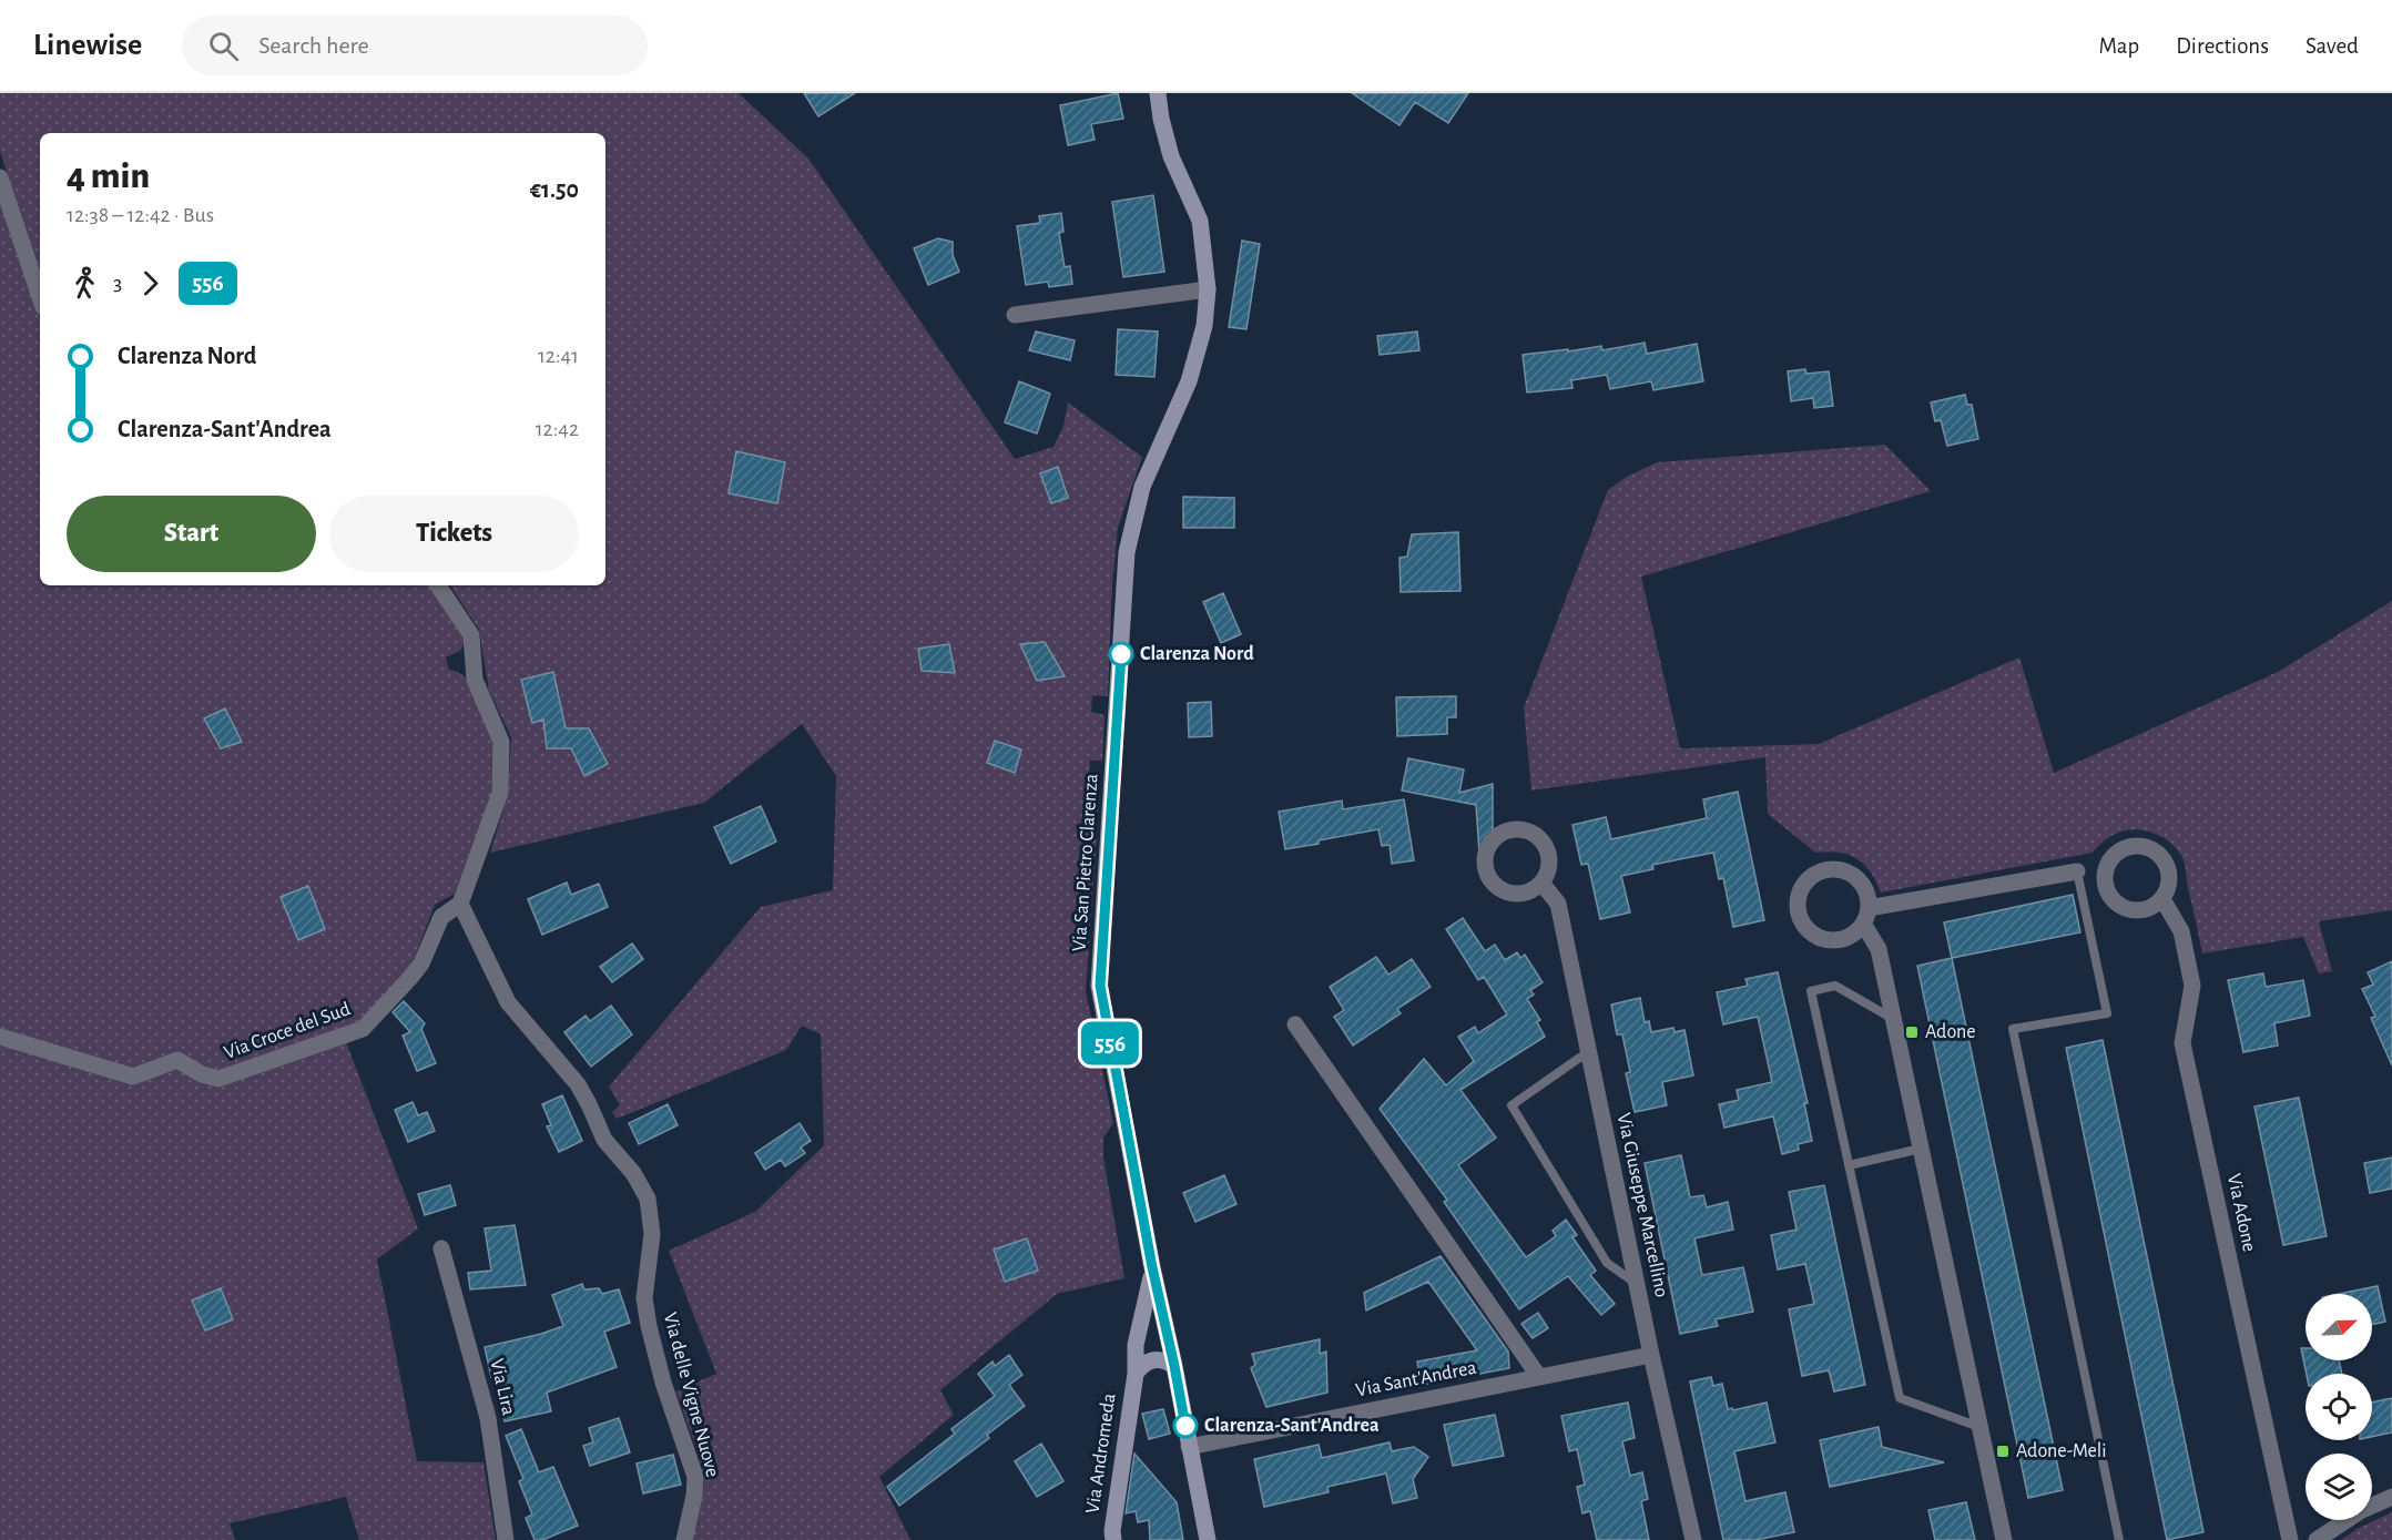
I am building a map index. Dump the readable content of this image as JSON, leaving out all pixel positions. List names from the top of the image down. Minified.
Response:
{"streets":{"main road":["Via San Pietro Clarenza","Via Andromeda"],"street":["Via Croce del Sud","Via Giuseppe Marcellino","Via Adone","Via Sant'Andrea","Via Lira","Via delle Vigne Nuove"]},"crossings":[["Via San Pietro Clarenza","Via Andromeda"],["Via Croce del Sud","Via delle Vigne Nuove"],["Via Giuseppe Marcellino","Via Sant'Andrea"]],"places":{"other":["Clarenza Nord","Clarenza-Sant'Andrea"],"transit":["Adone","Adone-Meli"]},"lines":["bus line 556"],"north":"top right","page":{"header":"Linewise","search":"Search here","nav":["Map","Directions","Saved"],"on_map":"556","heading":["4 min","12:38 – 12:42 · Bus","€1.50"],"legs":["3","556"],"list":[{"name":"Clarenza Nord","value":"12:41"},{"name":"Clarenza-Sant'Andrea","value":"12:42"}],"buttons":["Start","Tickets"]}}
